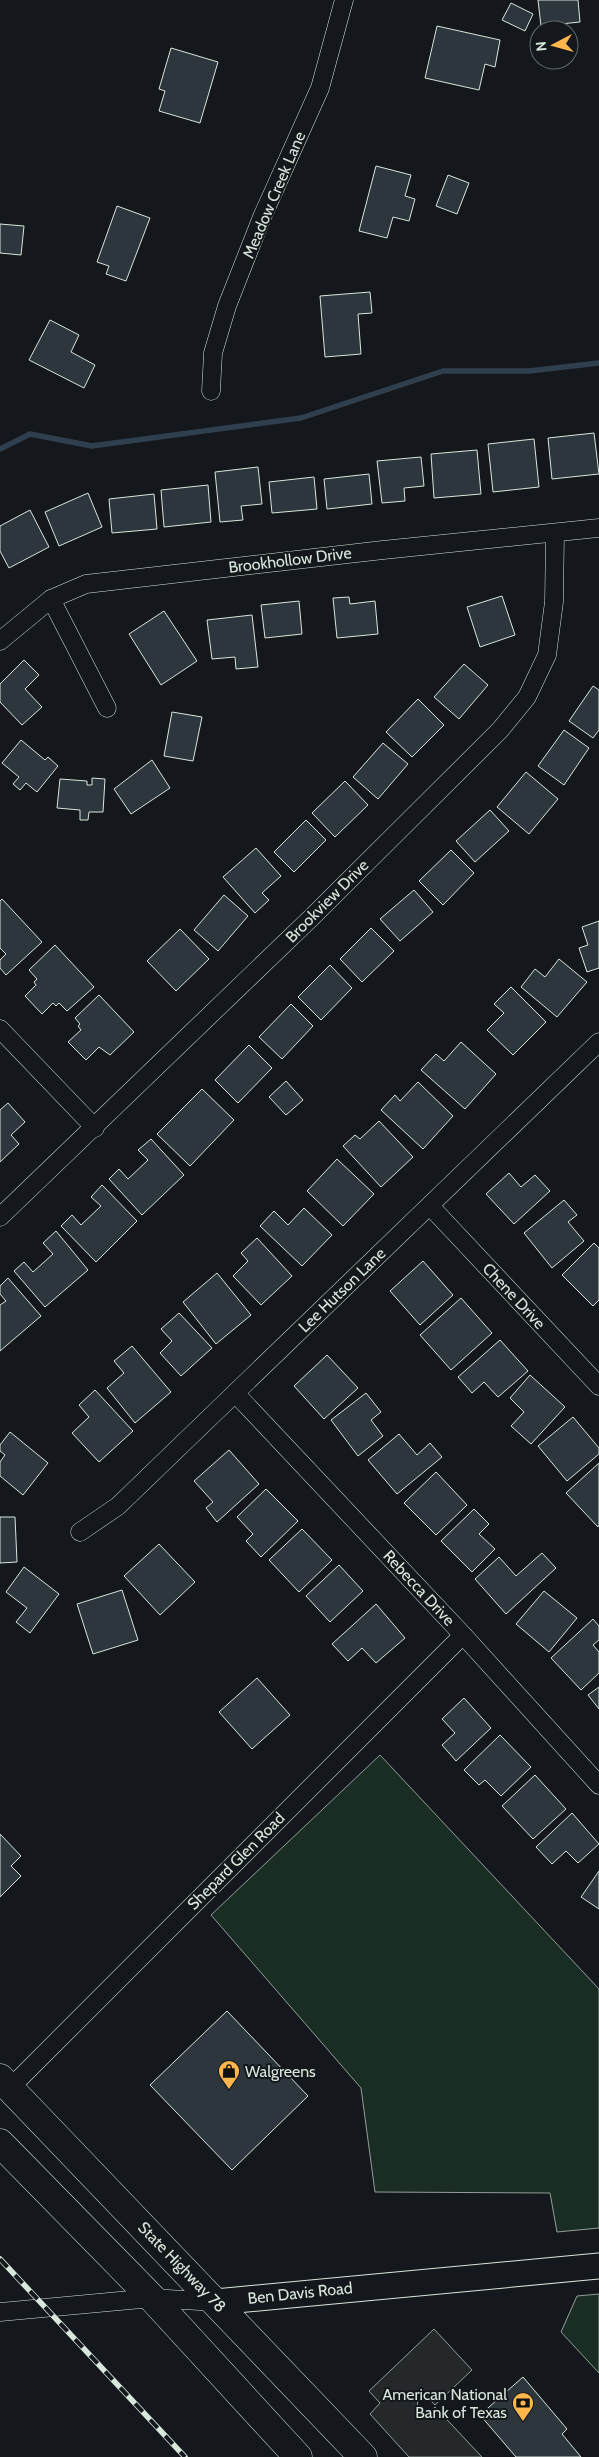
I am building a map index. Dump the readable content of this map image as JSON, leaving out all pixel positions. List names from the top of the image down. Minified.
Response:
{"streets":{"main road":["State Highway 78"],"street":["Meadow Creek Lane","Brookhollow Drive","Brookview Drive","Lee Hutson Lane","Chene Drive","Rebecca Drive","Shepard Glen Road","Ben Davis Road"]},"crossings":[["Brookhollow Drive","Brookview Drive"],["Lee Hutson Lane","Chene Drive"],["Lee Hutson Lane","Rebecca Drive"],["Rebecca Drive","Shepard Glen Road"],["Shepard Glen Road","State Highway 78"],["State Highway 78","Ben Davis Road"]],"places":{"shop":["Walgreens"],"bank":["American National Bank of Texas"]},"north":"left"}
